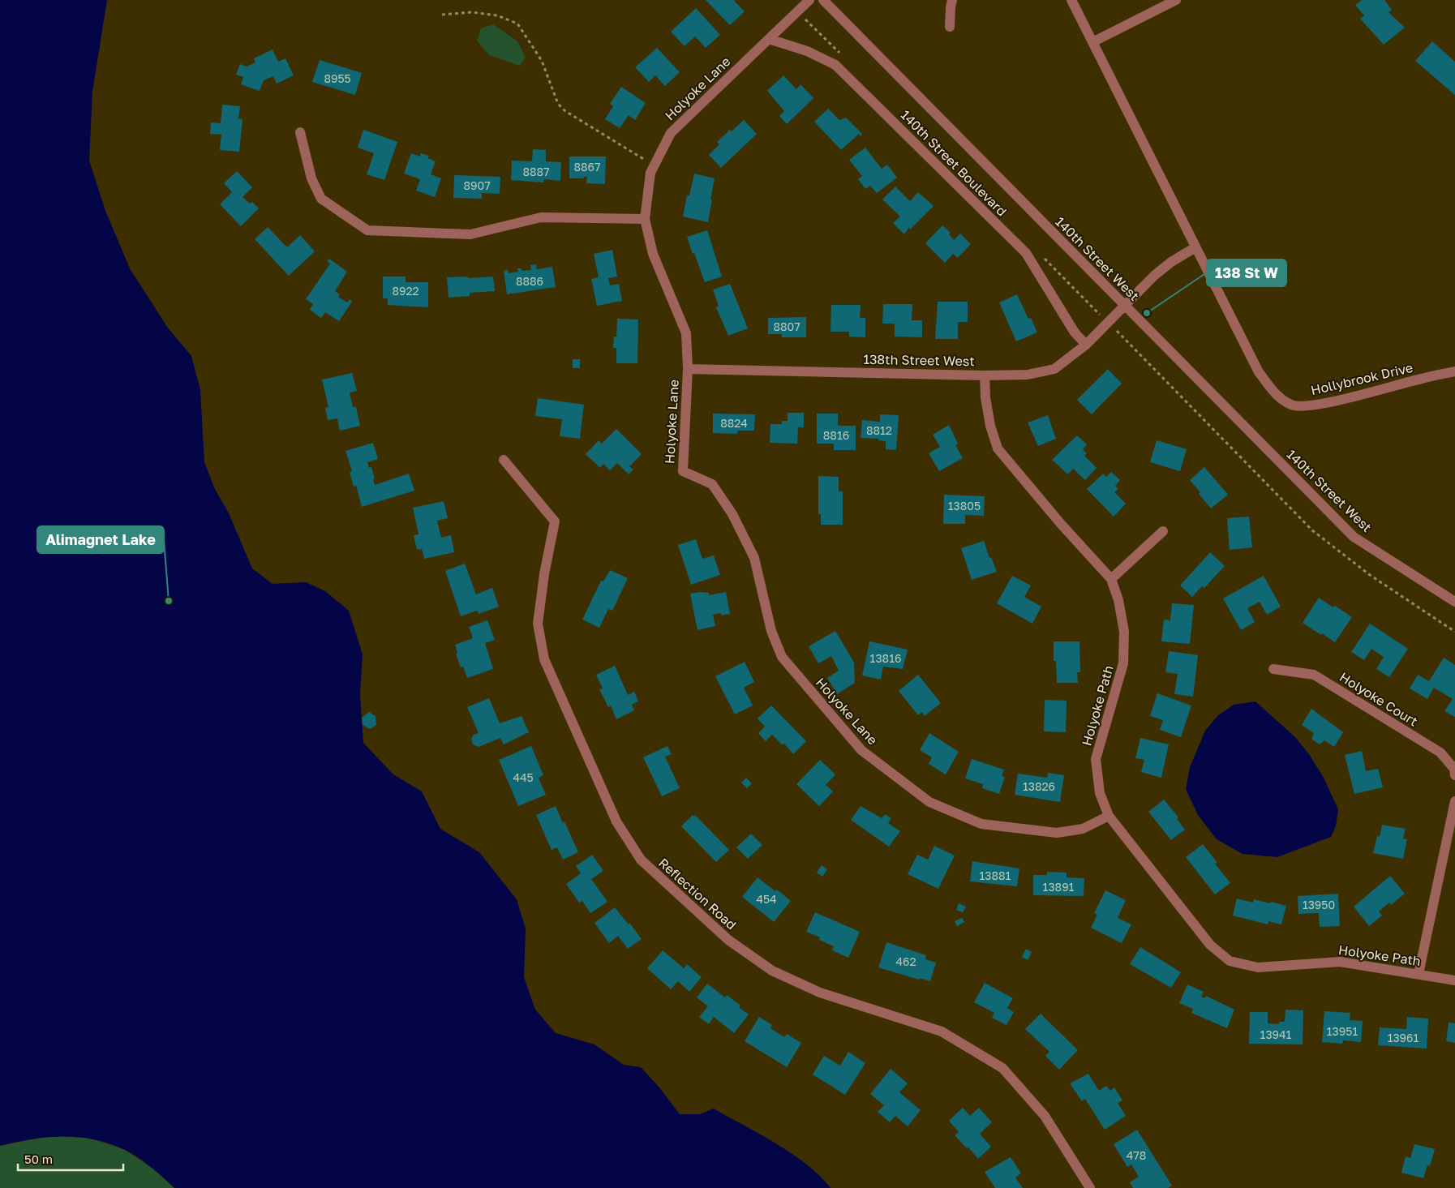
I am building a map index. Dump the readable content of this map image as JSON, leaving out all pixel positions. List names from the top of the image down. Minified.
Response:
{"streets":{"street":["Holyoke Lane","140th Street Boulevard","140th Street West","138th Street West","Hollybrook Drive","Holyoke Court","Holyoke Path","Reflection Road"]},"crossings":[["Holyoke Lane","140th Street Boulevard"],["Holyoke Lane","138th Street West"],["Holyoke Lane","Holyoke Path"],["140th Street Boulevard","138th Street West"],["140th Street West","138th Street West"],["138th Street West","Hollybrook Drive"],["138th Street West","Holyoke Path"]],"places":["138 St W","Alimagnet Lake"],"house_numbers":["8955","8867","8887","8907","8886","8922","8807","8824","8812","8816","13805","13816","445","13826","13881","13891","454","13950","462","13951","13941","13961","478"],"scale_bar":"50 m"}
